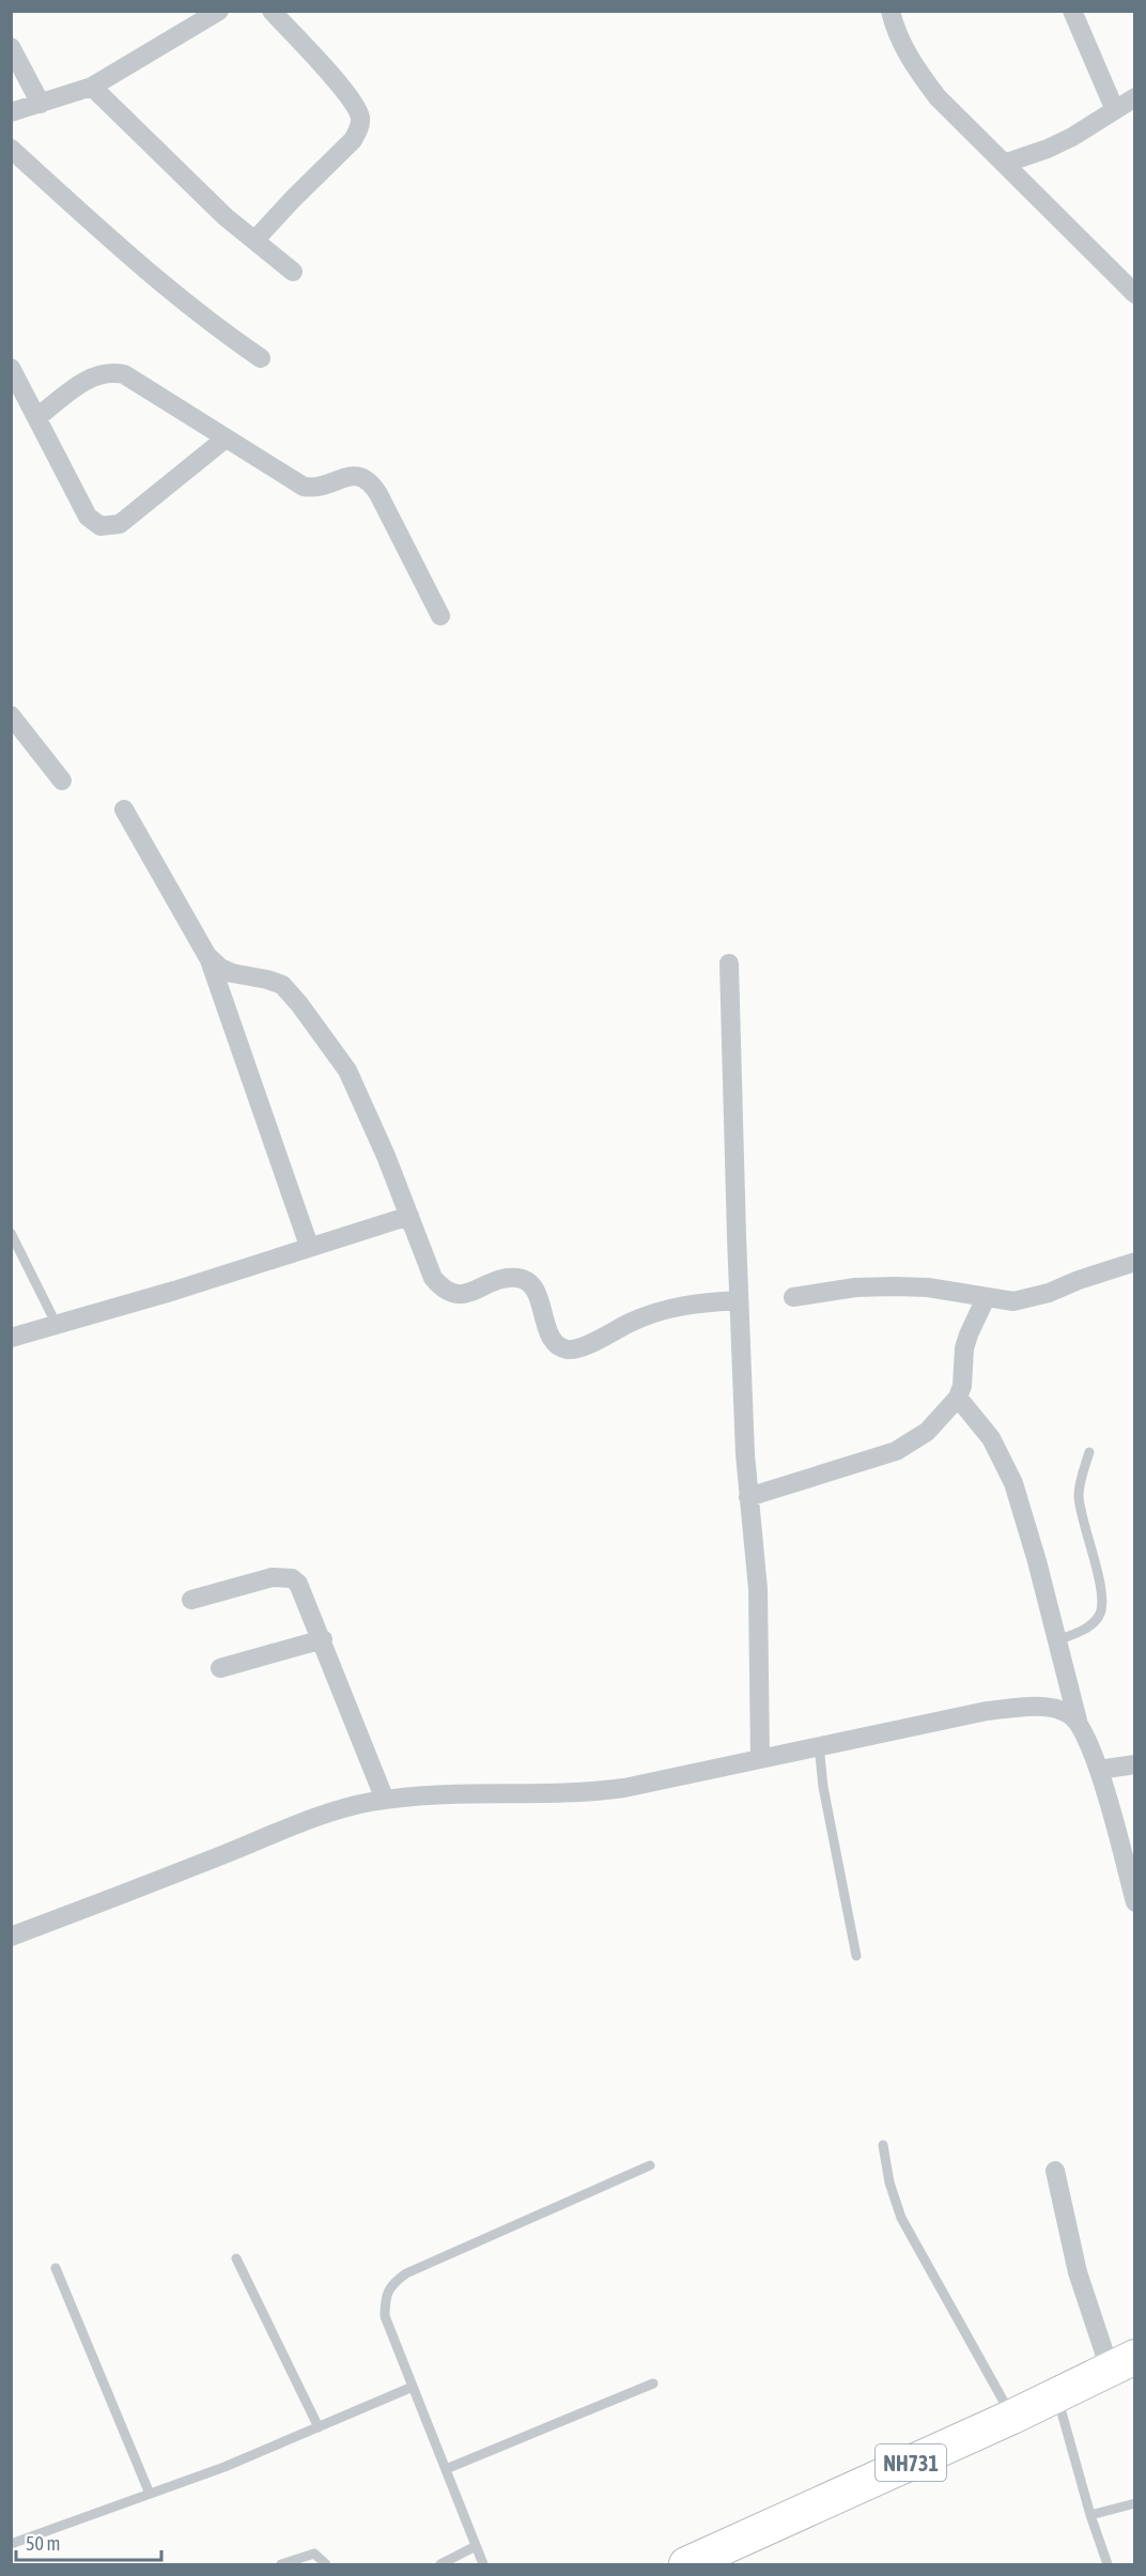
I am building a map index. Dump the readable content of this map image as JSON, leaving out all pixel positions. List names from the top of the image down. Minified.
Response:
{"streets":{"highway":["NH731"]},"scale_bar":"50 m"}
